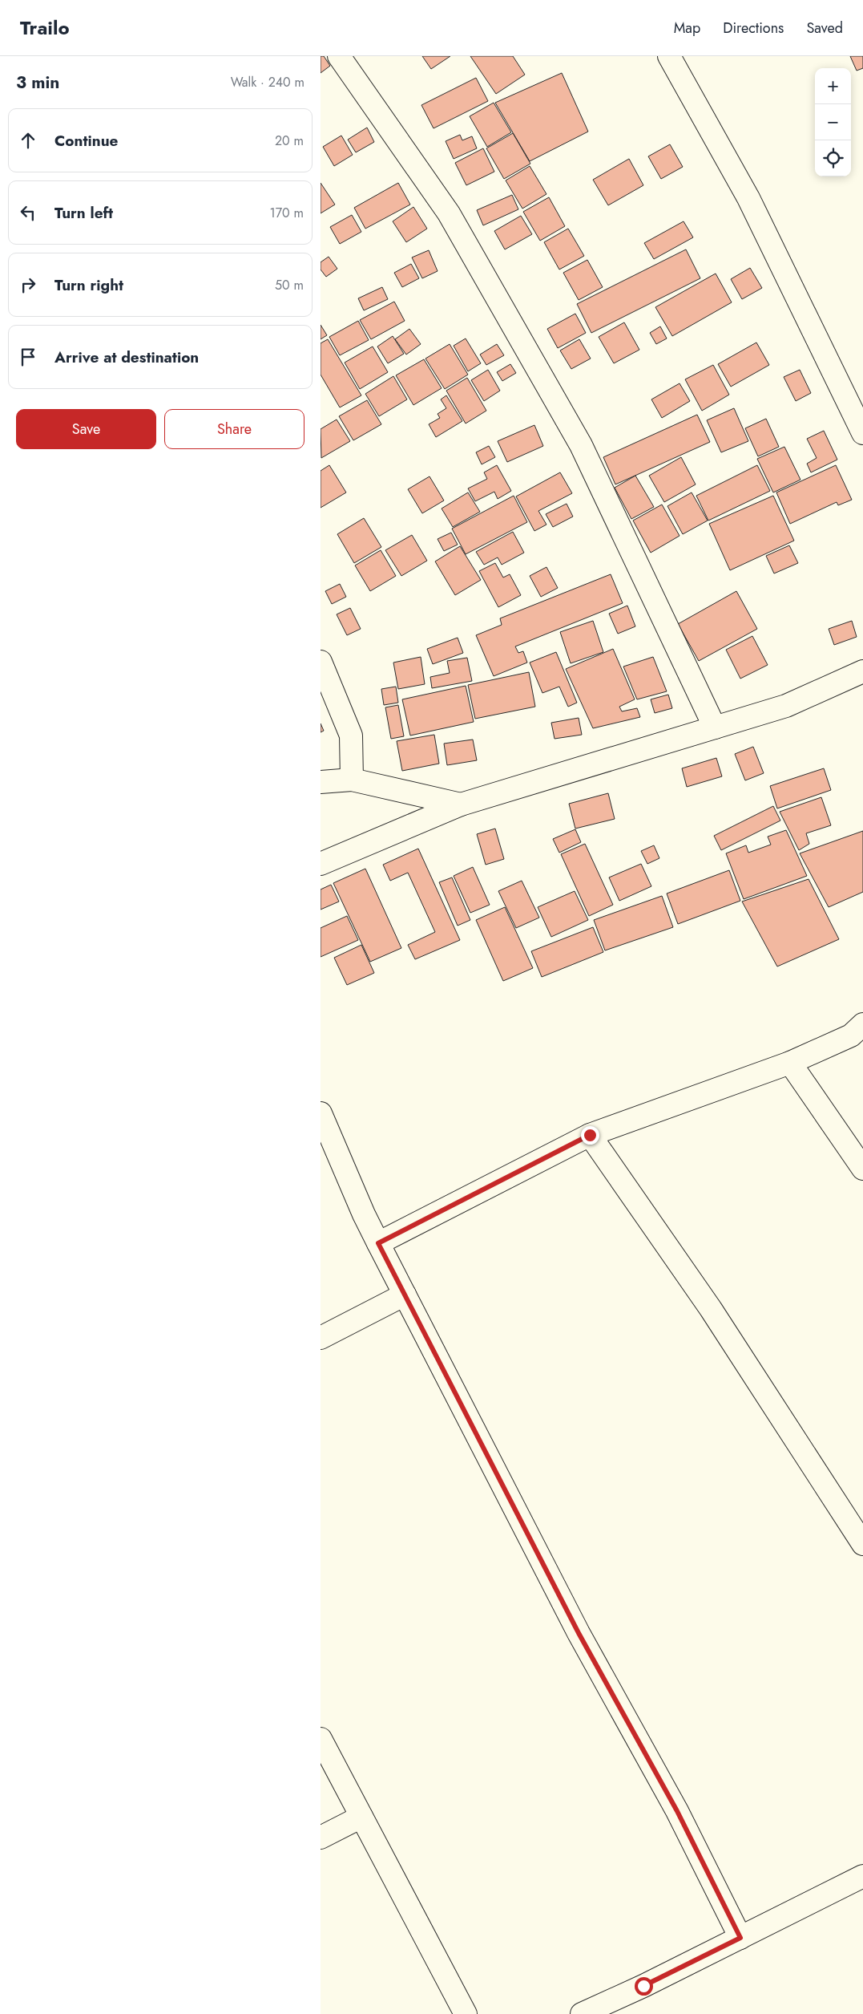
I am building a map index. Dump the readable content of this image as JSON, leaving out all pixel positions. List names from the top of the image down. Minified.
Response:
{"page":{"header":"Trailo","nav":["Map","Directions","Saved"],"heading":["3 min","Walk · 240 m"],"map_buttons":["+","−"],"list":[["Continue","20 m"],["Turn left","170 m"],["Turn right","50 m"],"Arrive at destination"],"buttons":["Save","Share"]}}
